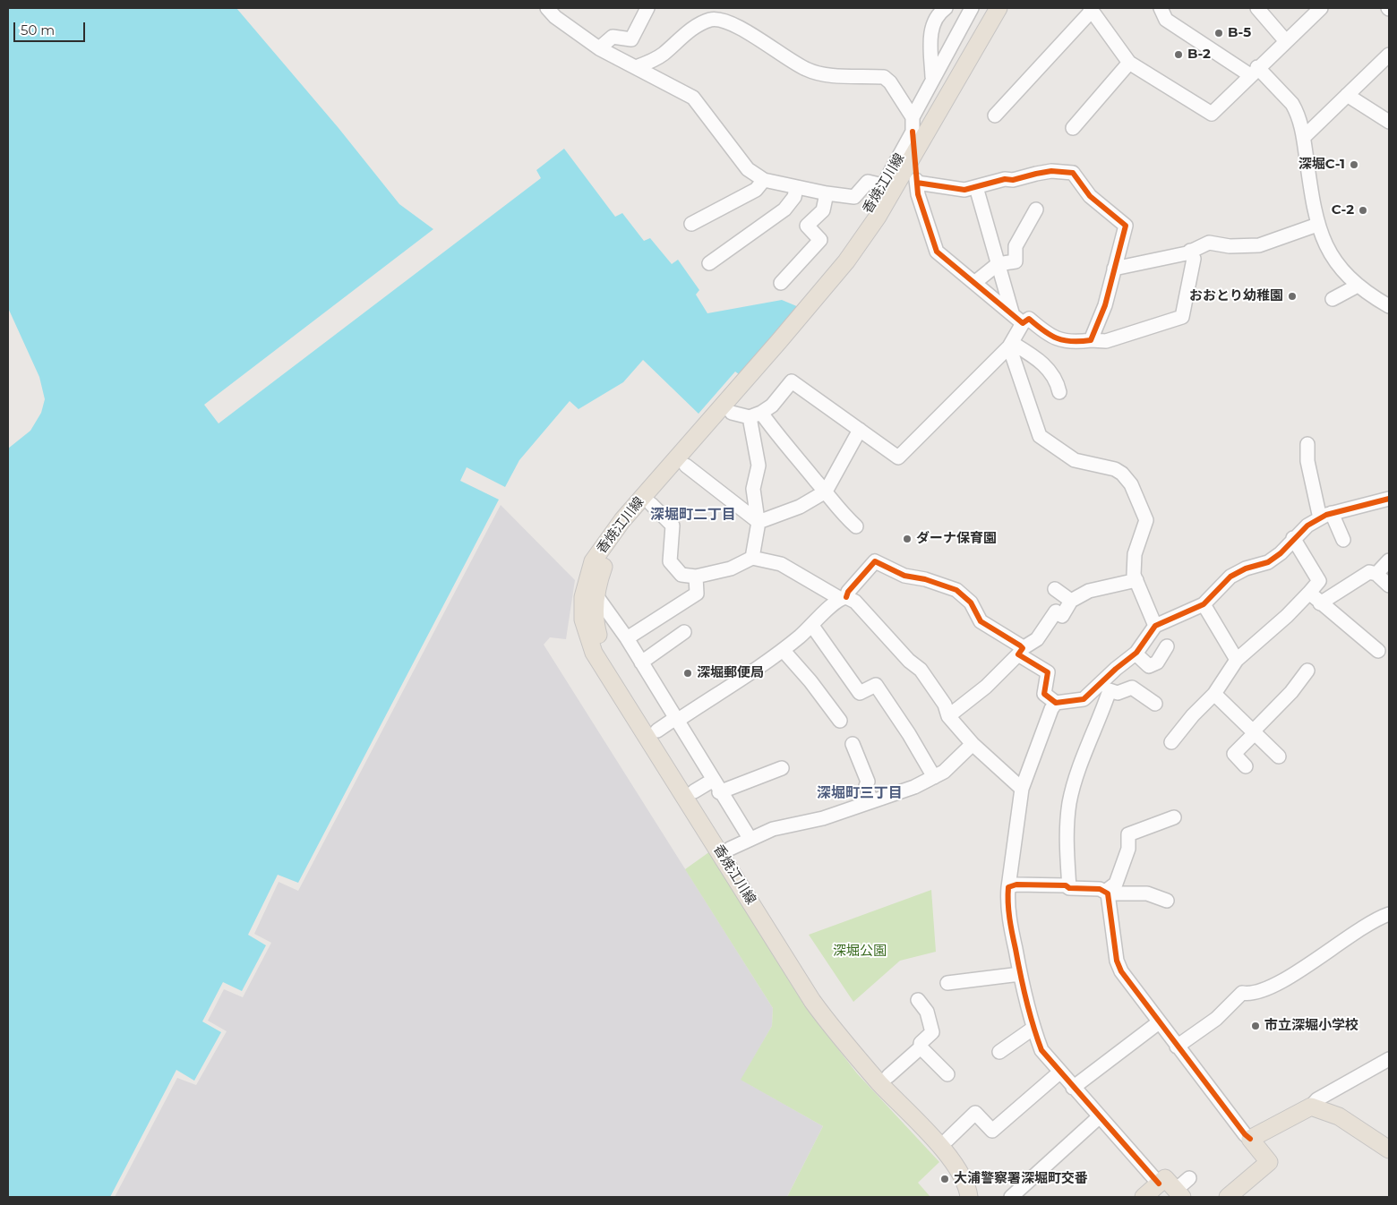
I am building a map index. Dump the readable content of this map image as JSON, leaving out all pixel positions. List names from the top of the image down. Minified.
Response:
{"streets":{"main road":["香焼江川線"]},"districts":["深堀町二丁目","深堀町三丁目"],"parks":["深堀公園"],"places":["B-5","B-2","深堀C-1","C-2","おおとり幼稚園","ダーナ保育園","深堀郵便局","市立深堀小学校","大浦警察署深堀町交番"],"scale_bar":"50 m"}
